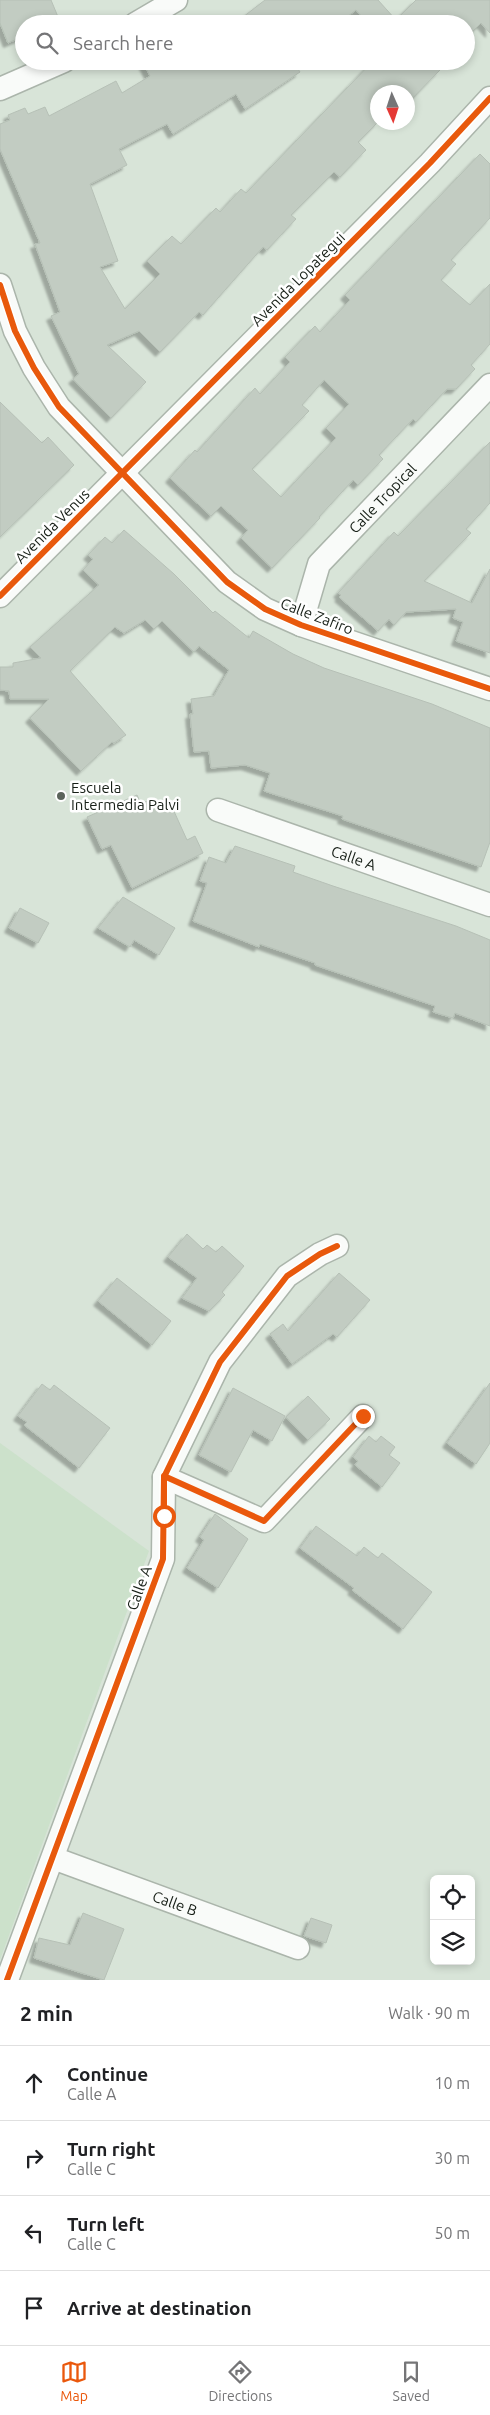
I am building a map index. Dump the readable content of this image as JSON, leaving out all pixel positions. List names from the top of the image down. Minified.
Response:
{"streets":{"street":["Avenida Lopategui","Calle Tropical","Avenida Venus","Calle Zafiro","Calle A","Calle B"]},"crossings":[["Avenida Lopategui","Avenida Venus"],["Avenida Lopategui","Calle Zafiro"],["Calle Tropical","Calle Zafiro"],["Avenida Venus","Calle Zafiro"],["Calle A","Calle B"]],"places":["Escuela Intermedia Palvi"],"north":"bottom","page":{"search":"Search here","heading":["2 min","Walk · 90 m"],"list":[["Continue","Calle A","10 m"],["Turn right","Calle C","30 m"],["Turn left","Calle C","50 m"],"Arrive at destination"],"nav":["Map","Directions","Saved"]}}
